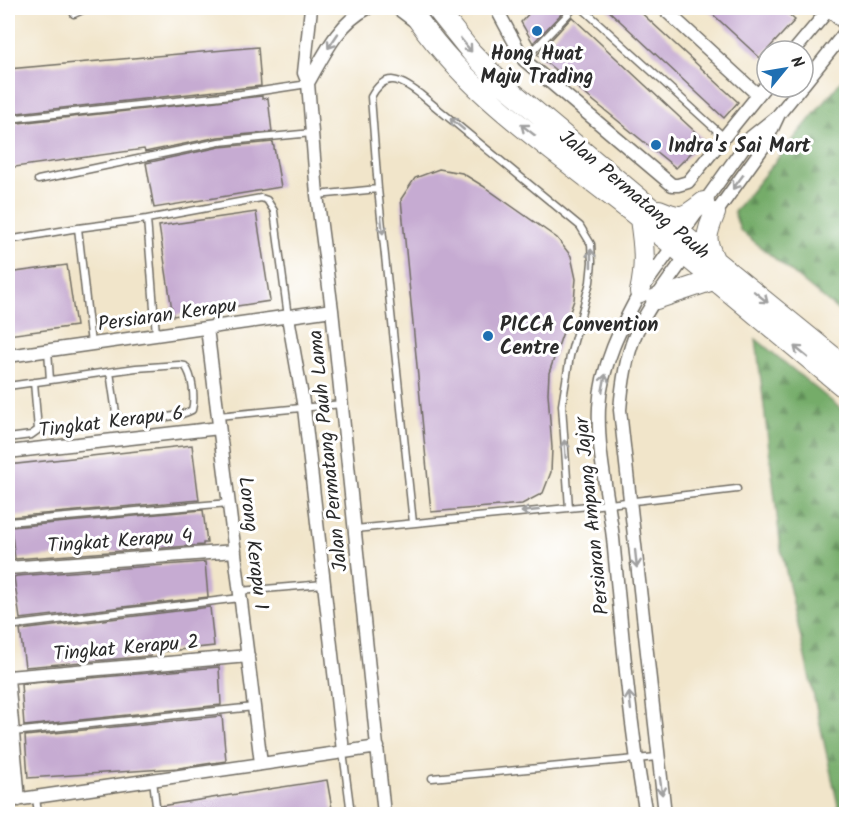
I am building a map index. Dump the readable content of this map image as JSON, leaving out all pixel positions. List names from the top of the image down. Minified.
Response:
{"streets":{"main road":["Jalan Permatang Pauh"],"street":["Persiaran Kerapu","Tingkat Kerapu 6","Jalan Permatang Pauh Lama","Persiaran Ampang Jajar","Tingkat Kerapu 4","Lorong Kerapu 1","Tingkat Kerapu 2"]},"crossings":[["Jalan Permatang Pauh","Persiaran Ampang Jajar"],["Persiaran Kerapu","Jalan Permatang Pauh Lama"],["Persiaran Kerapu","Lorong Kerapu 1"],["Tingkat Kerapu 6","Lorong Kerapu 1"],["Tingkat Kerapu 4","Lorong Kerapu 1"],["Lorong Kerapu 1","Tingkat Kerapu 2"]],"places":["Hong Huat Maju Trading","Indra's Sai Mart","PICCA Convention Centre"],"north":"top right"}
